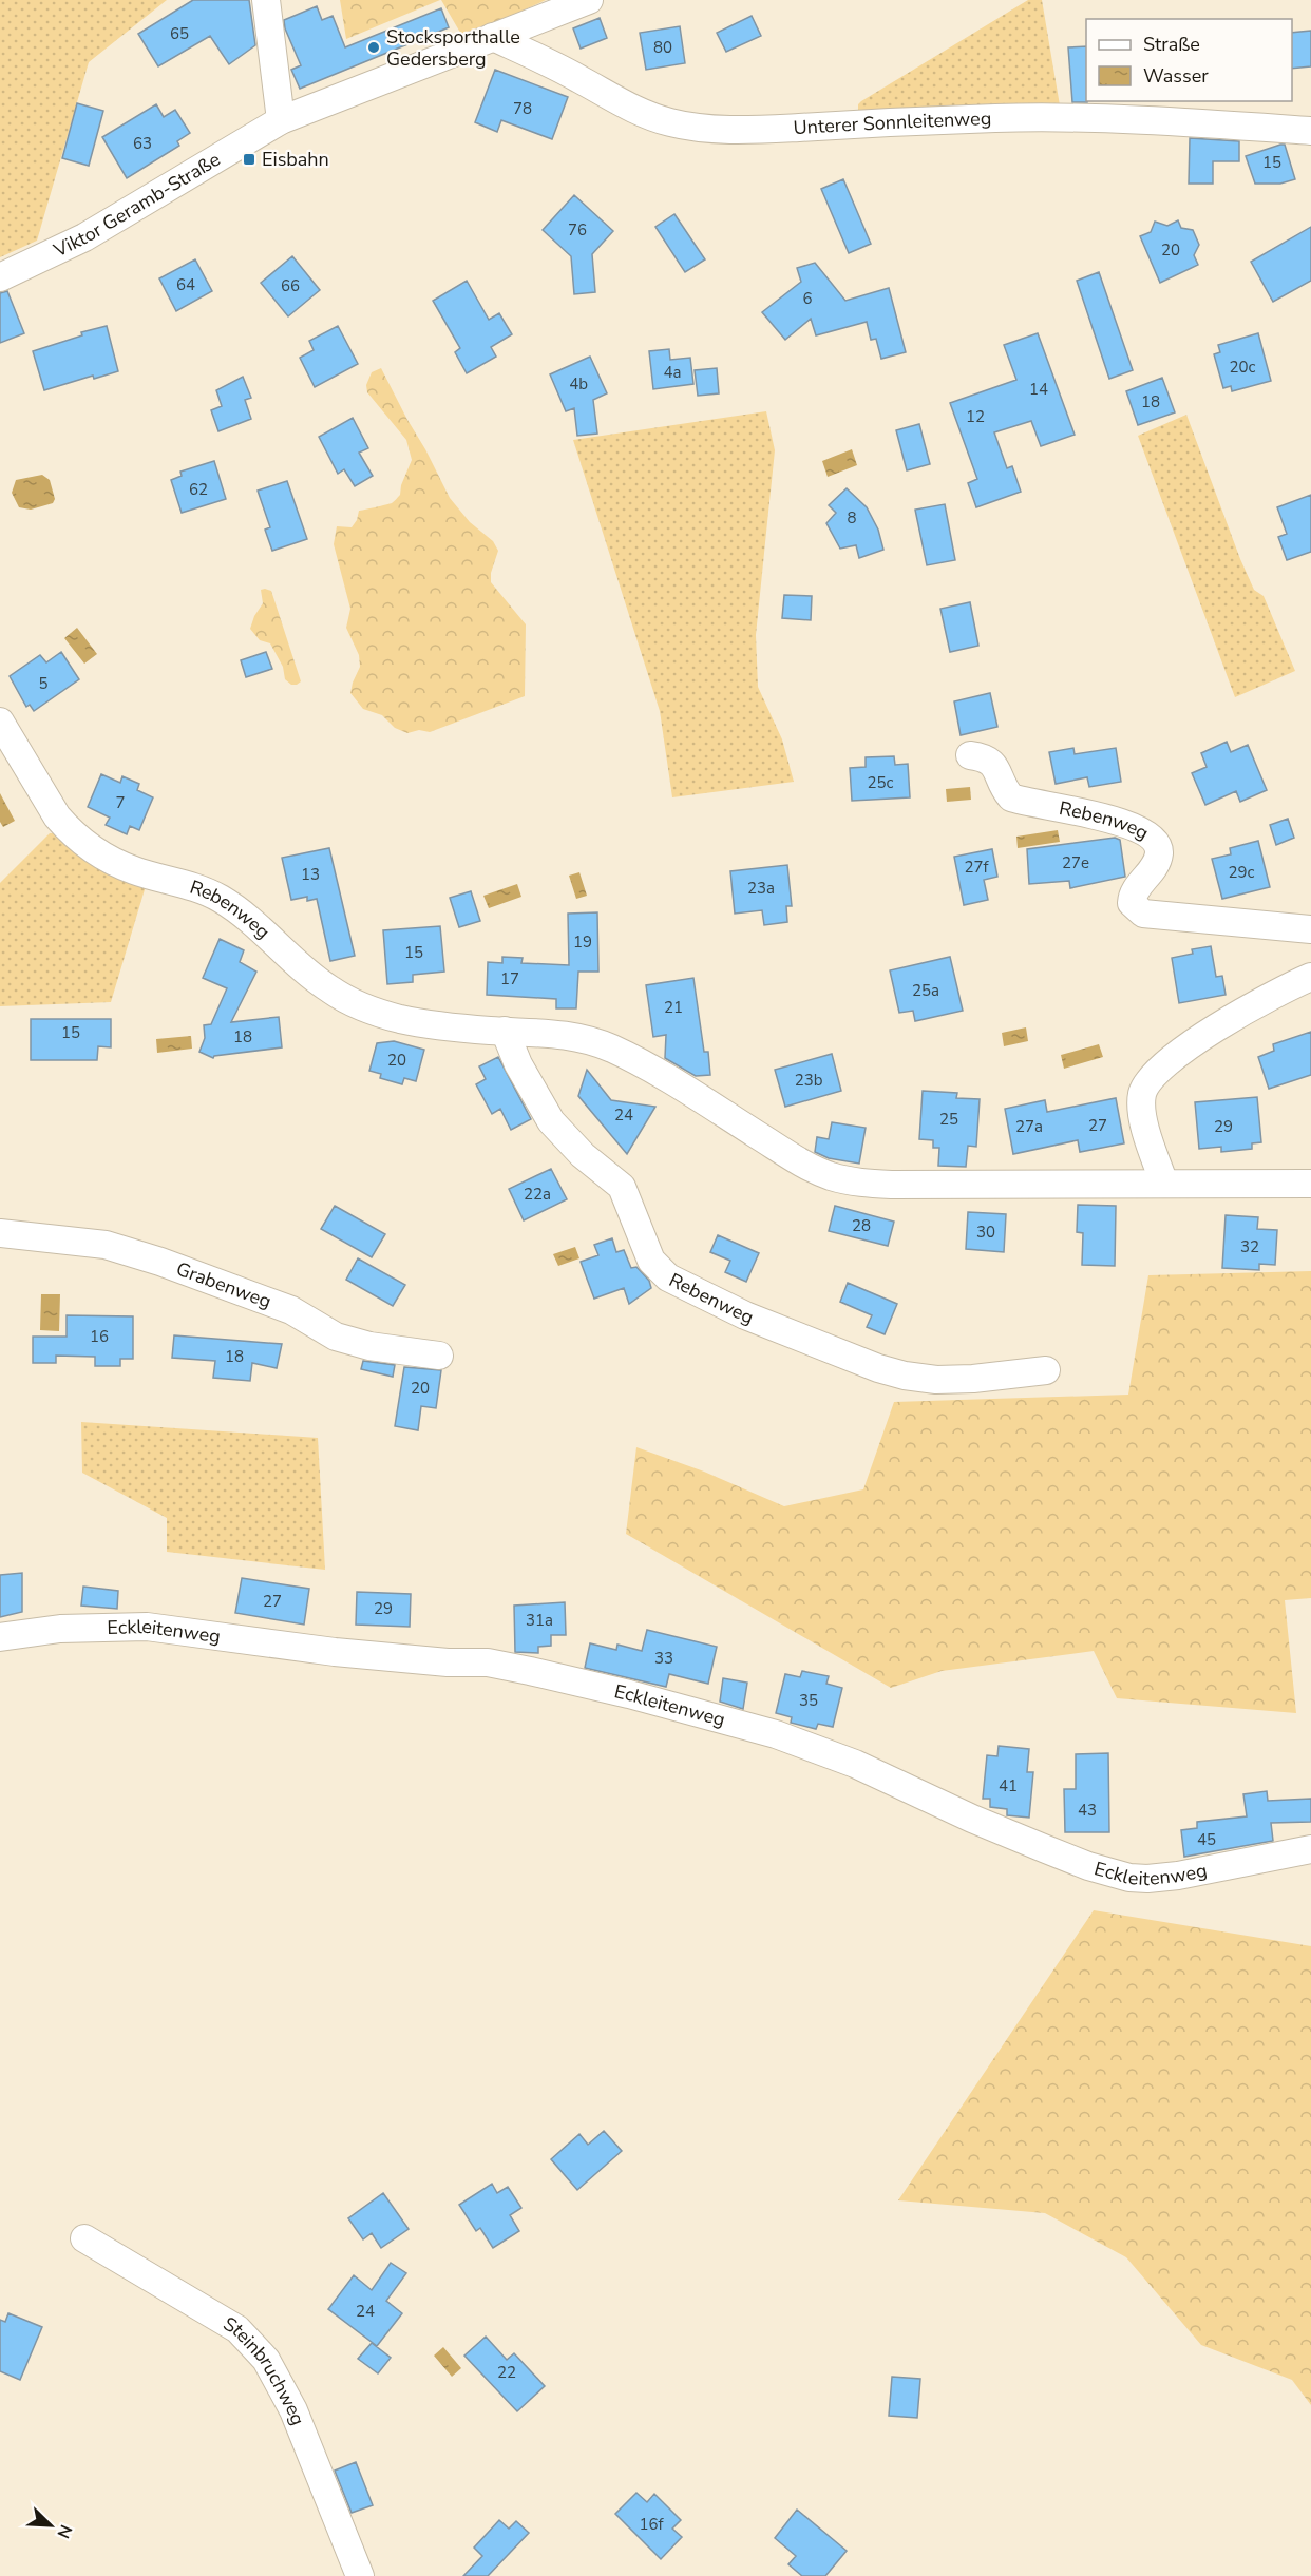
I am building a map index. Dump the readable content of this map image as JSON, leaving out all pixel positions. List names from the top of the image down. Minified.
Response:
{"streets":{"street":["Unterer Sonnleitenweg","Viktor Geramb-Straße","Rebenweg","Grabenweg","Eckleitenweg","Steinbruchweg"]},"crossings":[["Unterer Sonnleitenweg","Viktor Geramb-Straße"]],"places":{"other":["Stocksporthalle Gedersberg"],"transit":["Eisbahn"]},"house_numbers":["65","80","78","63","15","76","20","64","66","6","20c","4a","4b","14","18","12","62","8","5","25c","7","27e","27f","29c","13","23a","19","15","17","25a","21","15","18","20","23b","24","25","27","27a","29","22a","28","30","32","16","18","20","27","29","31a","33","35","41","43","45","24","22","16f"],"legend":["Straße","Wasser"],"north":"bottom right"}
